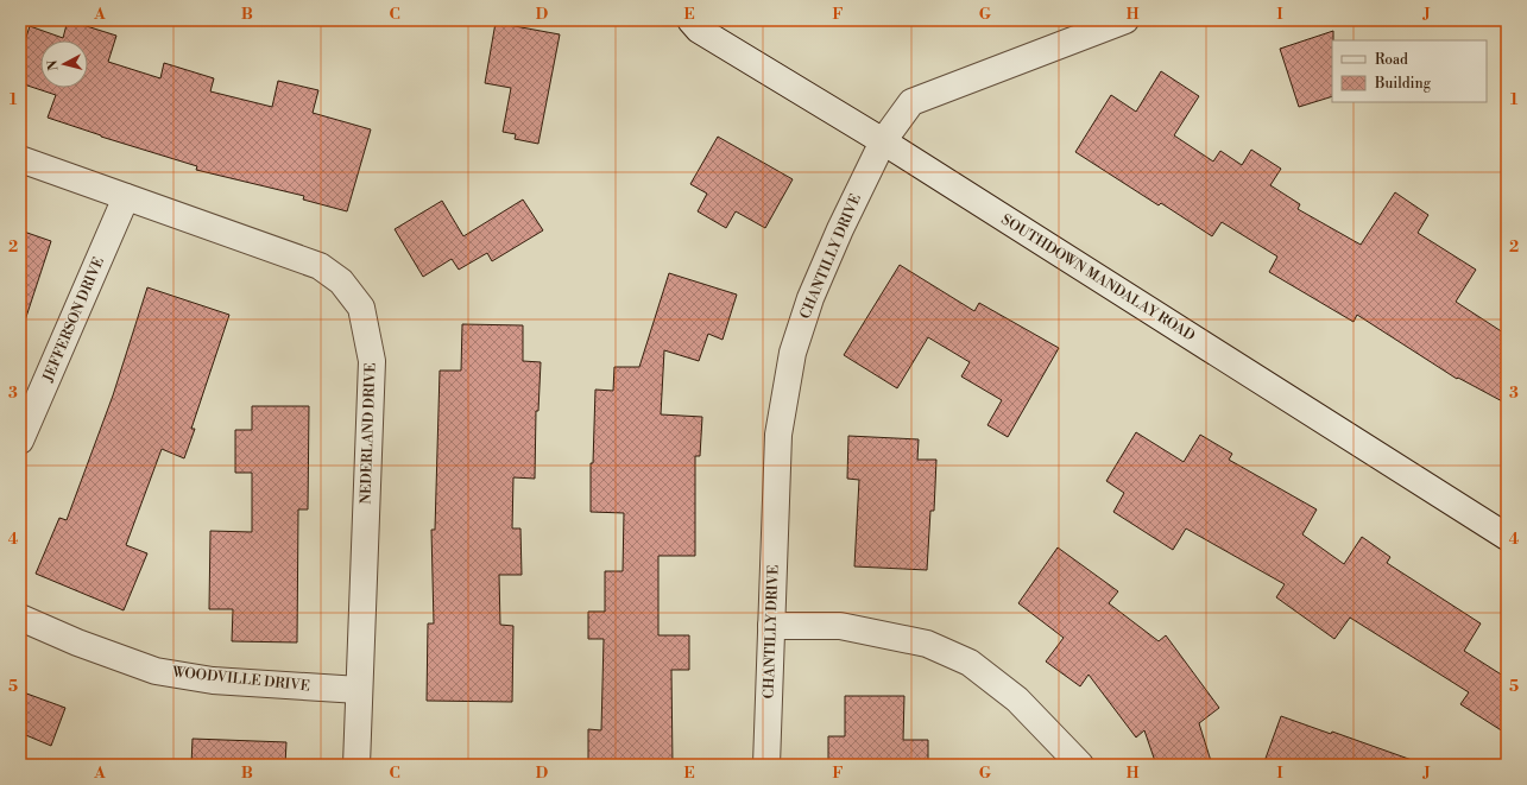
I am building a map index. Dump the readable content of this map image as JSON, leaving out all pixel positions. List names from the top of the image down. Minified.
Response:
{"streets":{"street":["CHANTILLY DRIVE","SOUTHDOWN MANDALAY ROAD","JEFFERSON DRIVE","NEDERLAND DRIVE","WOODVILLE DRIVE"]},"crossings":[["CHANTILLY DRIVE","SOUTHDOWN MANDALAY ROAD"],["JEFFERSON DRIVE","NEDERLAND DRIVE"],["NEDERLAND DRIVE","WOODVILLE DRIVE"]],"legend":["Road","Building"],"north":"left","grid":{"columns":["A","B","C","D","E","F","G","H","I","J"],"rows":["1","2","3","4","5"]}}
